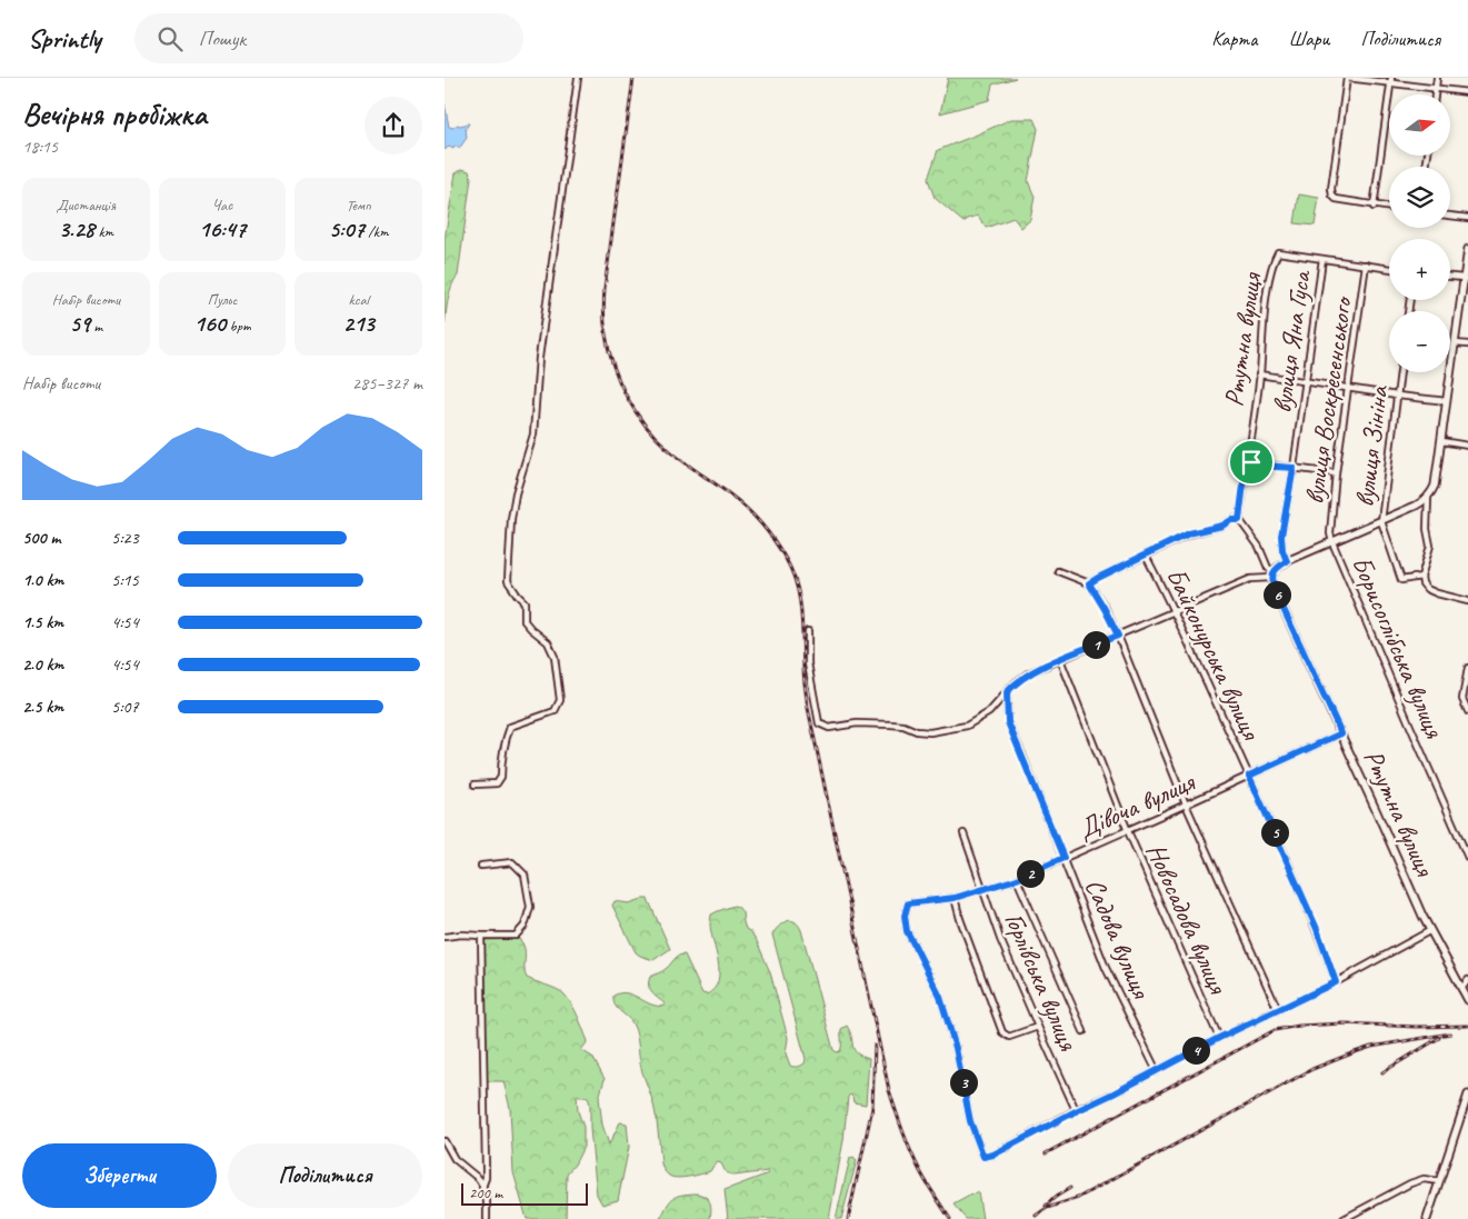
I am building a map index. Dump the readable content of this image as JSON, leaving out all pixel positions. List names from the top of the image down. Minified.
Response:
{"streets":{"main road":["Ртутна вулиця"],"street":["вулиця Яна Гуса","вулиця Воскресенського","вулиця Зініна","Борисоглібська вулиця","Байконурська вулиця","Дівоча вулиця","Новосадова вулиця","Садова вулиця","Горлівська вулиця"]},"crossings":[["Ртутна вулиця","вулиця Яна Гуса"],["Ртутна вулиця","вулиця Воскресенського"],["Ртутна вулиця","Дівоча вулиця"],["вулиця Воскресенського","Борисоглібська вулиця"],["Байконурська вулиця","Дівоча вулиця"],["Дівоча вулиця","Новосадова вулиця"],["Дівоча вулиця","Садова вулиця"],["Дівоча вулиця","Горлівська вулиця"]],"scale_bar":"200 m","north":"right","page":{"header":"Sprintly","search":"Пошук","nav":["Карта","Шари","Поділитися"],"heading":["Вечірня пробіжка","18:15"],"map_buttons":["+","−"],"stats":[["Дистанція","3.28 km"],["Час","16:47"],["Темп","5:07 /km"],["Набір висоти","59 m"],["Пульс","160 bpm"],["kcal","213"]],"chart":["Набір висоти","285–327 m"],"list":[{"name":"500 m","note":"5:23"},{"name":"1.0 km","note":"5:15"},{"name":"1.5 km","note":"4:54"},{"name":"2.0 km","note":"4:54"},{"name":"2.5 km","note":"5:07"}],"pins":["6","1","5","2","4","3"],"buttons":["Зберегти","Поділитися"],"scale":"200 m"}}
